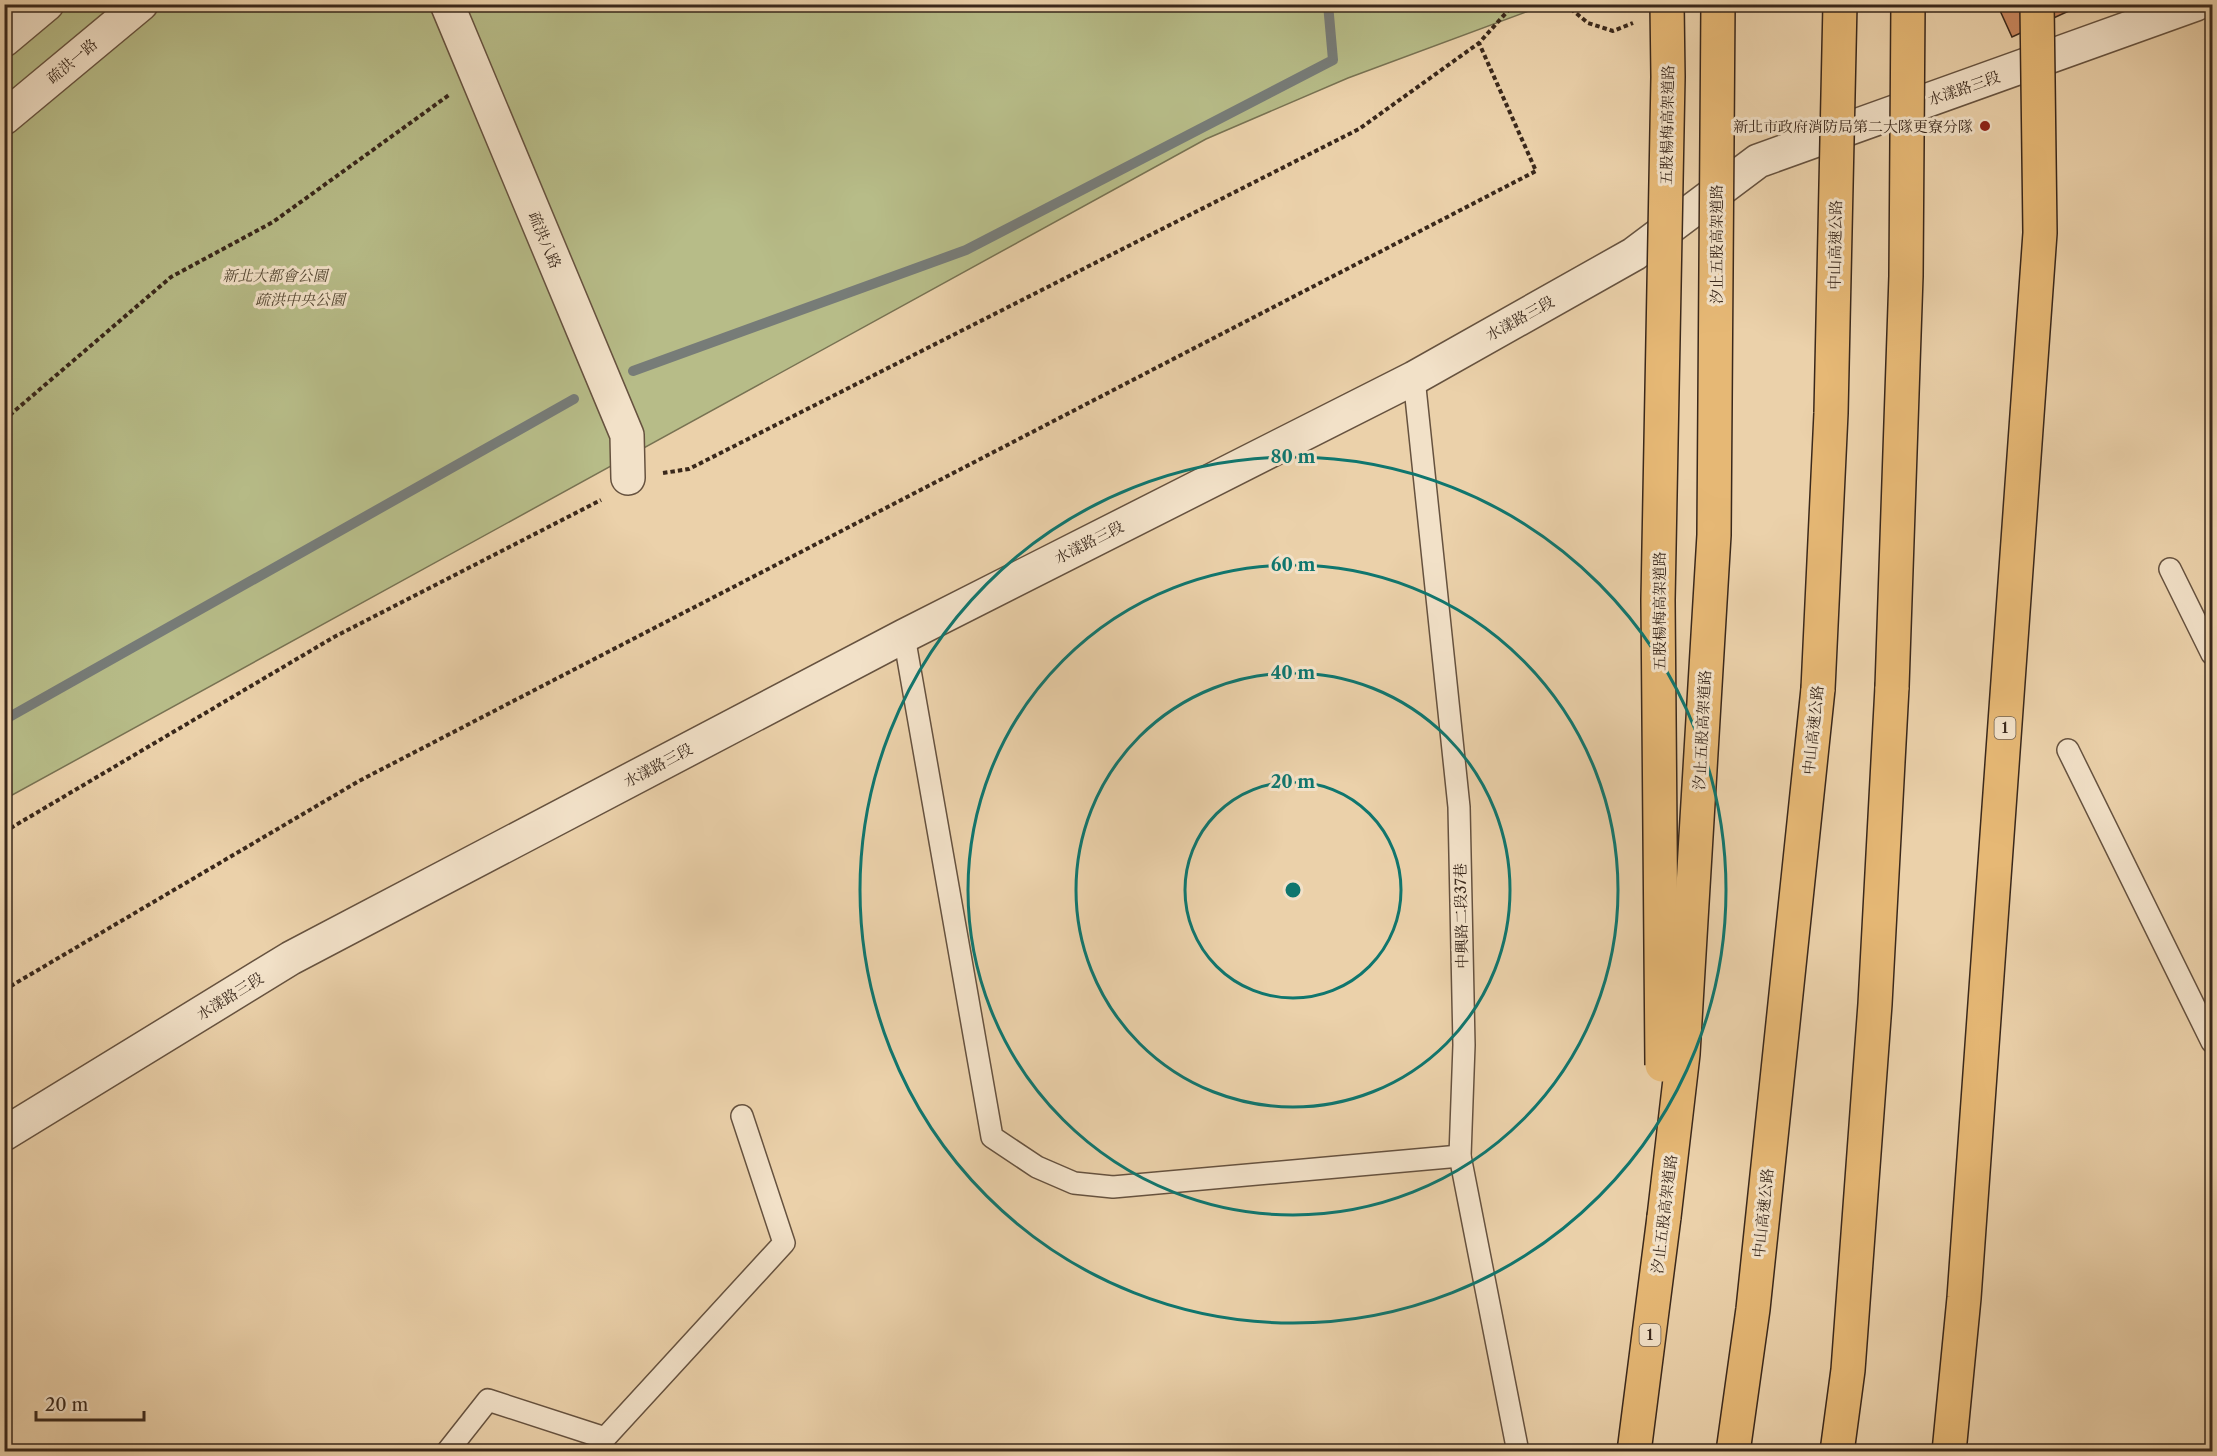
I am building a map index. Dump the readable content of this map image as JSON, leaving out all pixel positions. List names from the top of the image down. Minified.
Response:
{"streets":{"highway":["五股楊梅高架道路","汐止五股高架道路","中山高速公路","1"],"street":["疏洪一路","水漾路三段","疏洪八路"],"lane":["中興路二段37巷"]},"crossings":[["水漾路三段","中興路二段37巷"],["五股楊梅高架道路","汐止五股高架道路"]],"parks":["新北大都會公園","疏洪中央公園"],"places":["新北市政府消防局第二大隊更寮分隊"],"scale_bar":"20 m","rings":["80 m","60 m","40 m","20 m"]}
